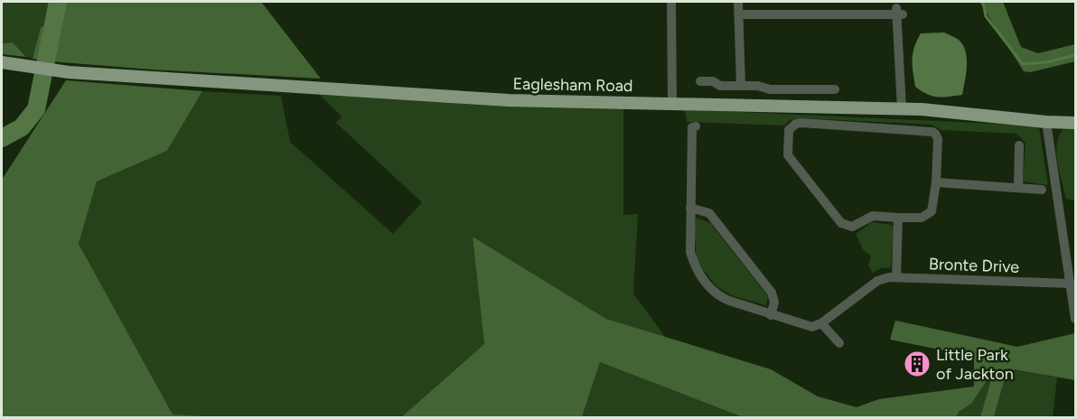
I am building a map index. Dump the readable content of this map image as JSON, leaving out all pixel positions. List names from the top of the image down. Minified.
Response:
{"streets":{"main road":["Eaglesham Road"],"street":["Bronte Drive"]},"places":{"building":["Little Park of Jackton"]}}
